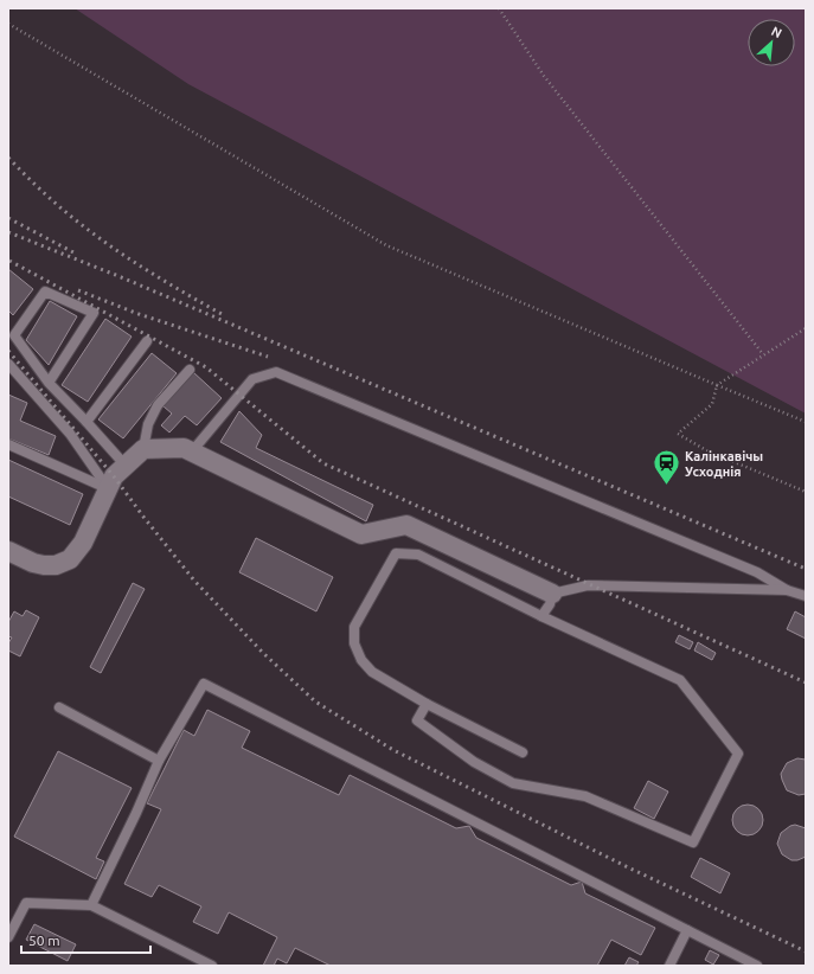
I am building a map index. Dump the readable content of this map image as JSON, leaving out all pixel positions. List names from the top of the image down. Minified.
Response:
{"places":{"station":["Калінкавічы Усходнія"]},"scale_bar":"50 m","north":"top right"}
